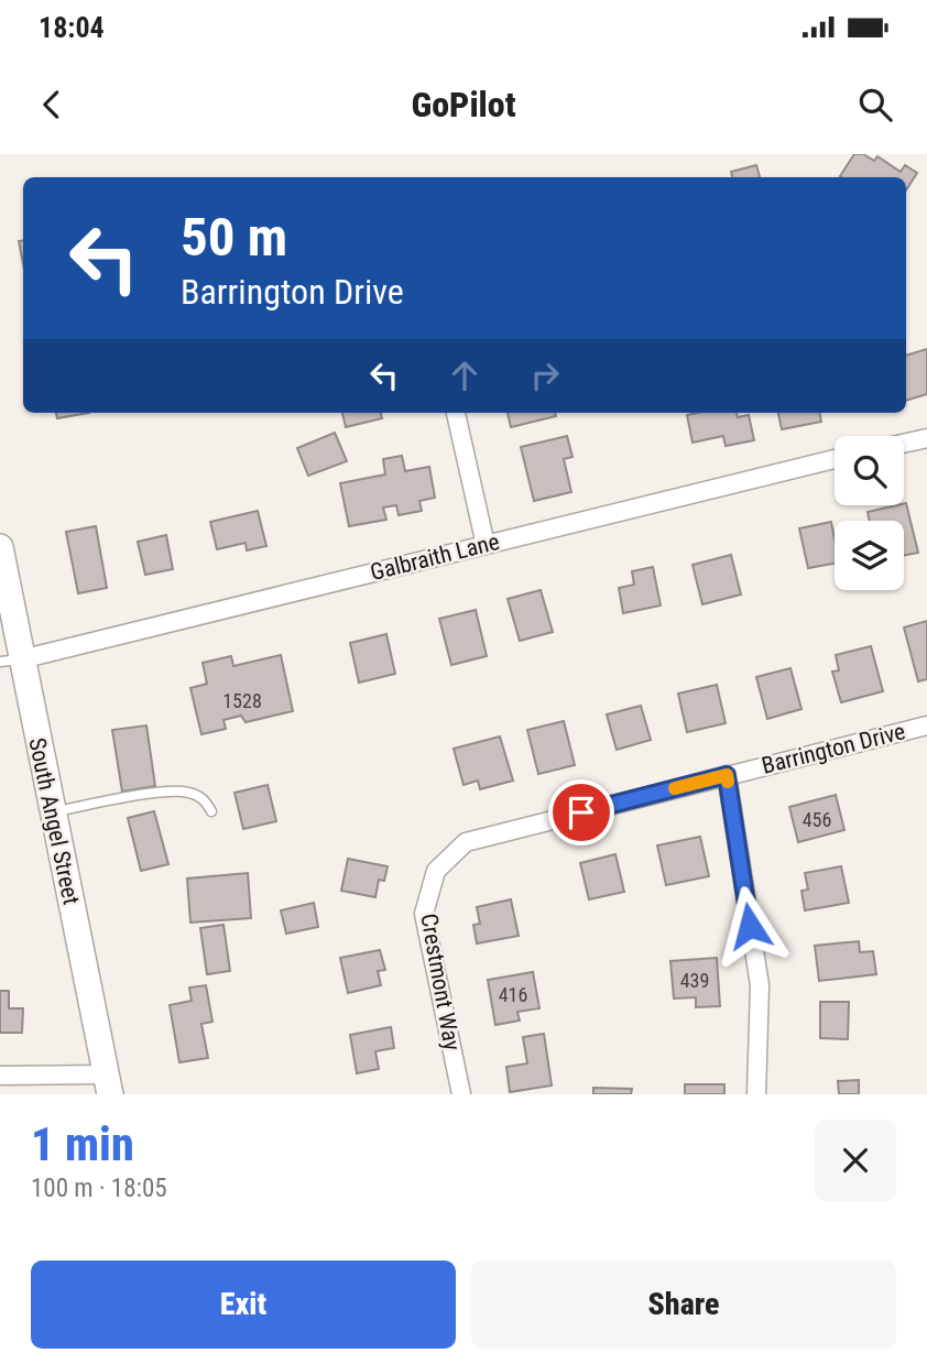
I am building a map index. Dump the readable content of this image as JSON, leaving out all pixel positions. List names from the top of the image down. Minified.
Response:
{"streets":{"street":["Galbraith Lane","Barrington Drive","South Angel Street","Crestmont Way"]},"crossings":[["Galbraith Lane","South Angel Street"],["Barrington Drive","Crestmont Way"]],"house_numbers":["1528","456","439","416"],"page":{"status":"18:04","header":"GoPilot","turn":["50 m","Barrington Drive"],"heading":["1 min","100 m · 18:05"],"buttons":["Exit","Share"]}}
